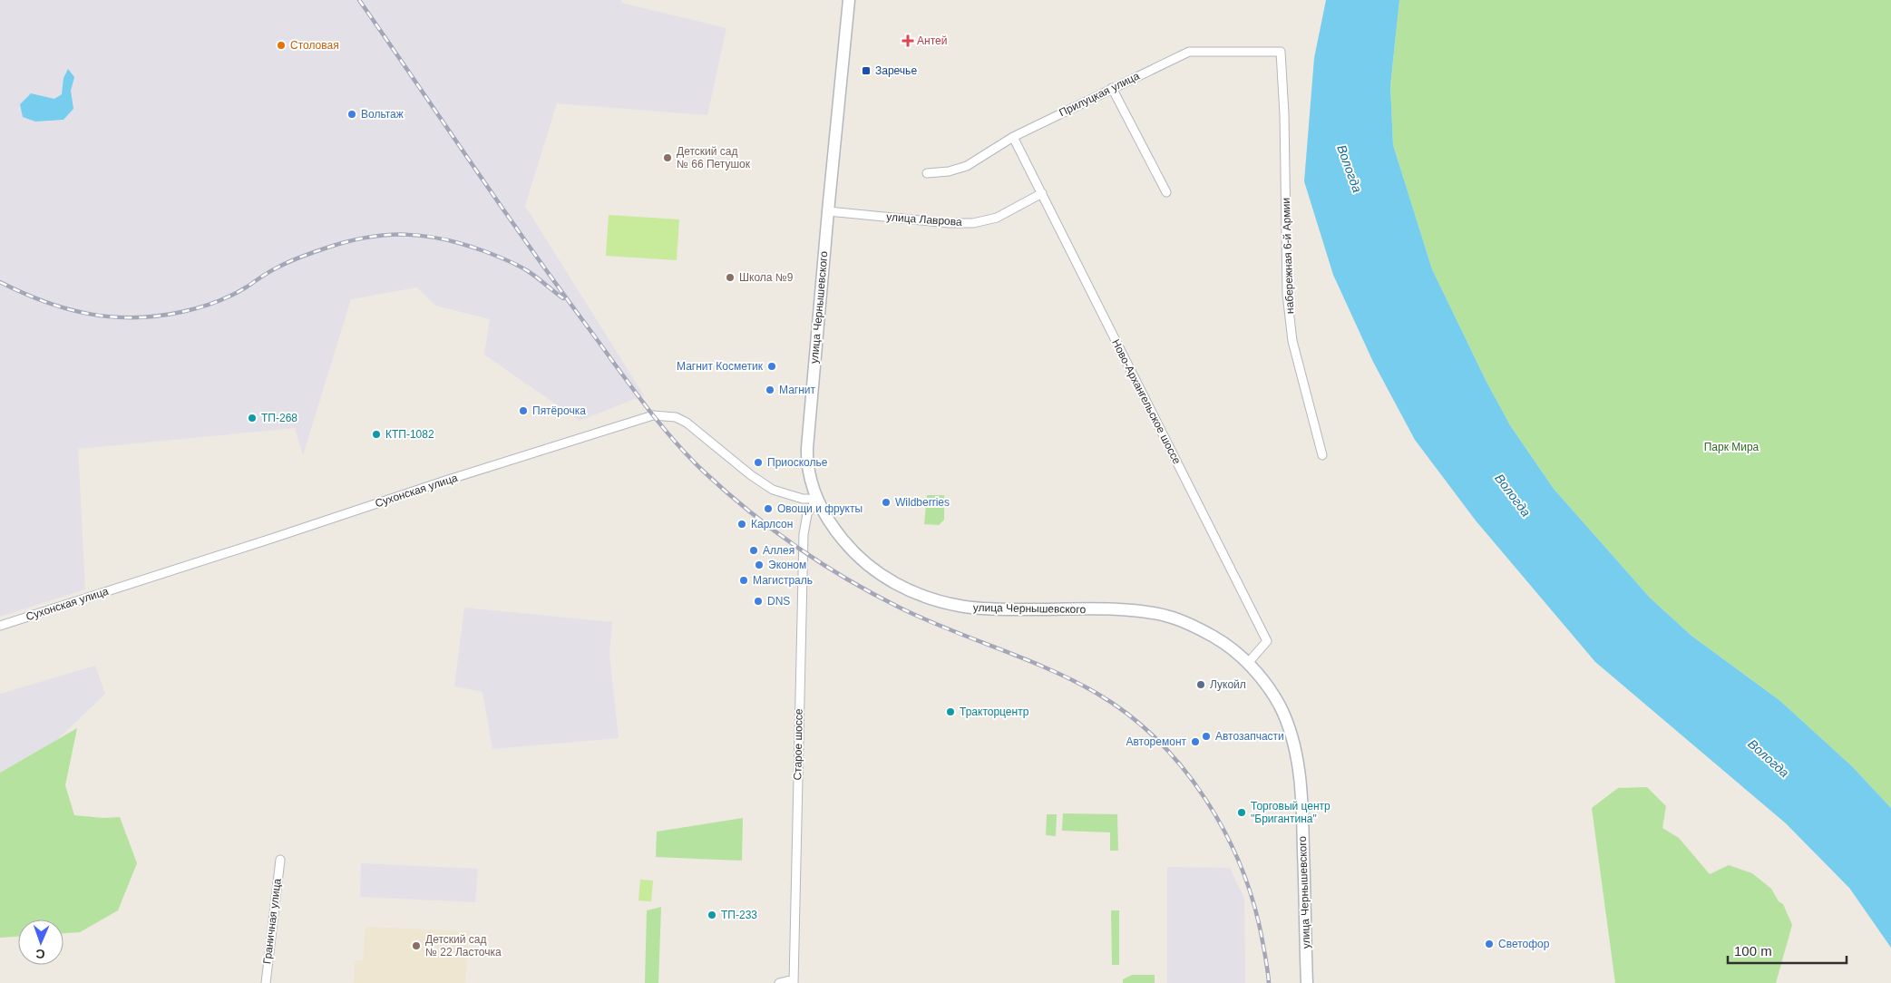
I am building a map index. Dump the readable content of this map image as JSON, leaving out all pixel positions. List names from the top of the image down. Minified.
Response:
{"streets":{"main road":["улица Чернышевского"],"street":["Прилуцкая улица","улица Лаврова","набережная 6-й Армии","Ново-Архангельское шоссе","Сухонская улица","Старое шоссе","Граничная улица"]},"crossings":[["Прилуцкая улица","набережная 6-й Армии"],["Прилуцкая улица","Ново-Архангельское шоссе"],["улица Лаврова","улица Чернышевского"],["улица Лаврова","Ново-Архангельское шоссе"],["улица Чернышевского","Ново-Архангельское шоссе"],["улица Чернышевского","Сухонская улица"],["улица Чернышевского","Старое шоссе"],["Сухонская улица","Старое шоссе"]],"water":["Вологда"],"parks":["Парк Мира"],"places":{"health":["Антей"],"other":["Столовая","Вольтаж","Детский сад № 66 Петушок","Школа №9","Магнит Косметик","Магнит","Пятёрочка","ТП-268","КТП-1082","Приосколье","Wildberries","Овощи и фрукты","Карлсон","Аллея","Эконом","Магистраль","DNS","Лукойл","Тракторцентр","Автозапчасти","Авторемонт","Торговый центр \"Бригантина\"","ТП-233","Светофор","Детский сад № 22 Ласточка"],"transit":["Заречье"]},"scale_bar":"100 m","north":"bottom"}
